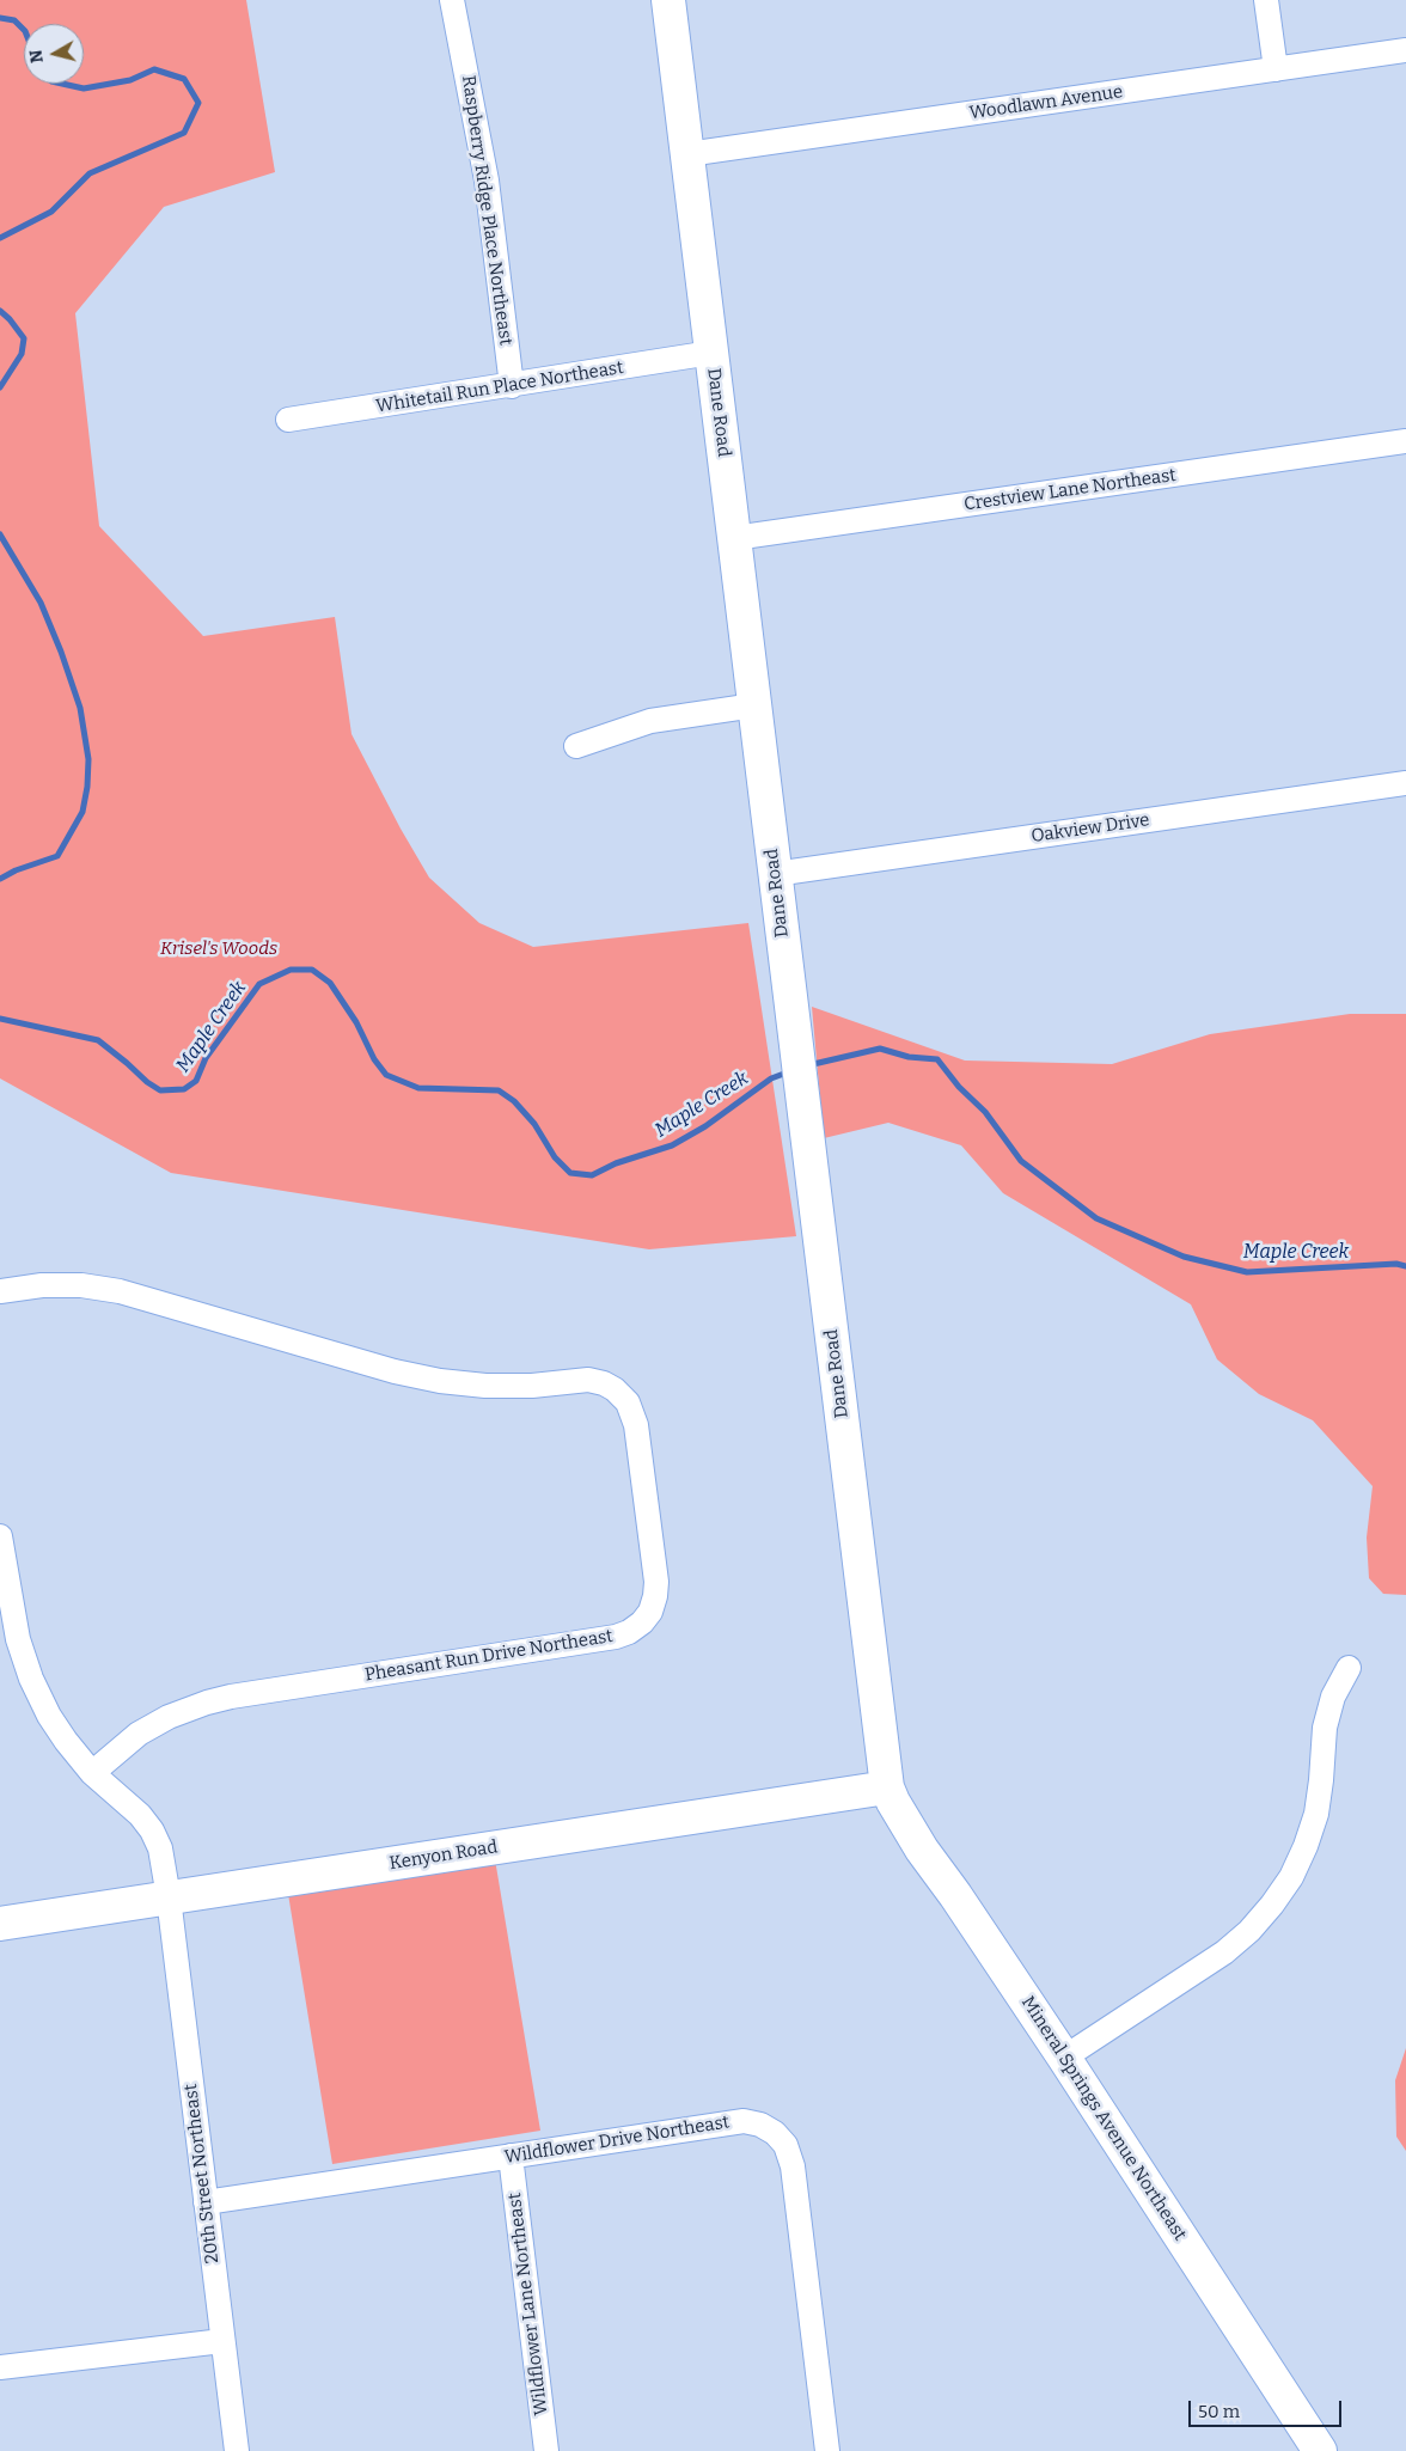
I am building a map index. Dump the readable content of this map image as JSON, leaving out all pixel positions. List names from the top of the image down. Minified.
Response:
{"streets":{"street":["Woodlawn Avenue","Raspberry Ridge Place Northeast","Whitetail Run Place Northeast","Dane Road","Crestview Lane Northeast","Oakview Drive","Pheasant Run Drive Northeast","Kenyon Road","Mineral Springs Avenue Northeast","Wildflower Drive Northeast","20th Street Northeast","Wildflower Lane Northeast"]},"crossings":[["Woodlawn Avenue","Dane Road"],["Raspberry Ridge Place Northeast","Whitetail Run Place Northeast"],["Whitetail Run Place Northeast","Dane Road"],["Dane Road","Crestview Lane Northeast"],["Dane Road","Oakview Drive"],["Dane Road","Kenyon Road"],["Dane Road","Mineral Springs Avenue Northeast"],["Pheasant Run Drive Northeast","20th Street Northeast"],["Kenyon Road","Mineral Springs Avenue Northeast"],["Kenyon Road","20th Street Northeast"],["Wildflower Drive Northeast","20th Street Northeast"],["Wildflower Drive Northeast","Wildflower Lane Northeast"]],"water":["Maple Creek"],"parks":["Krisel's Woods"],"scale_bar":"50 m","north":"left"}
